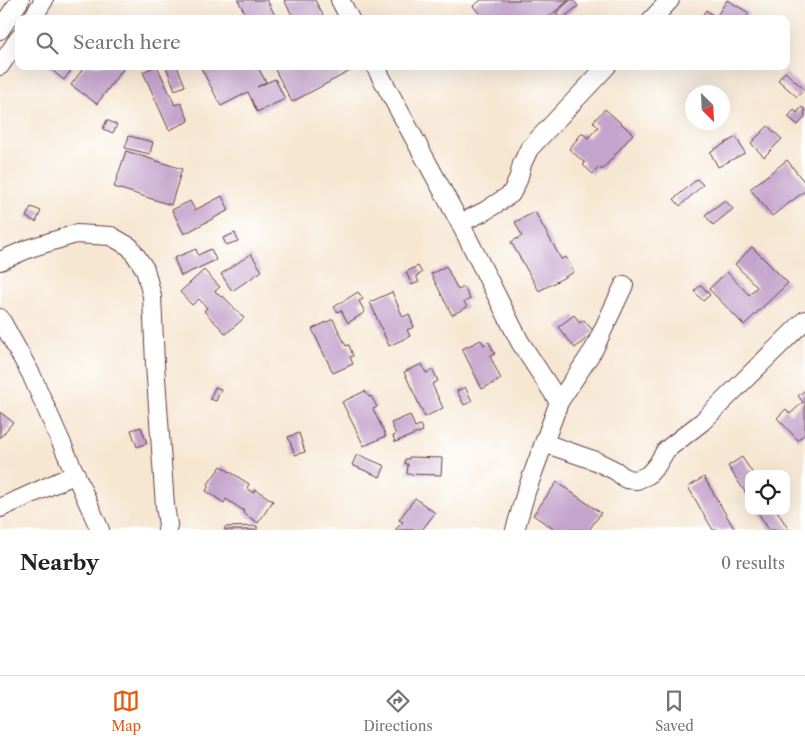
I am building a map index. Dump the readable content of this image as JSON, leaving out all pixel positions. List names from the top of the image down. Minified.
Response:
{"north":"bottom right","page":{"search":"Search here","heading":["Nearby","0 results"],"nav":["Map","Directions","Saved"]}}
